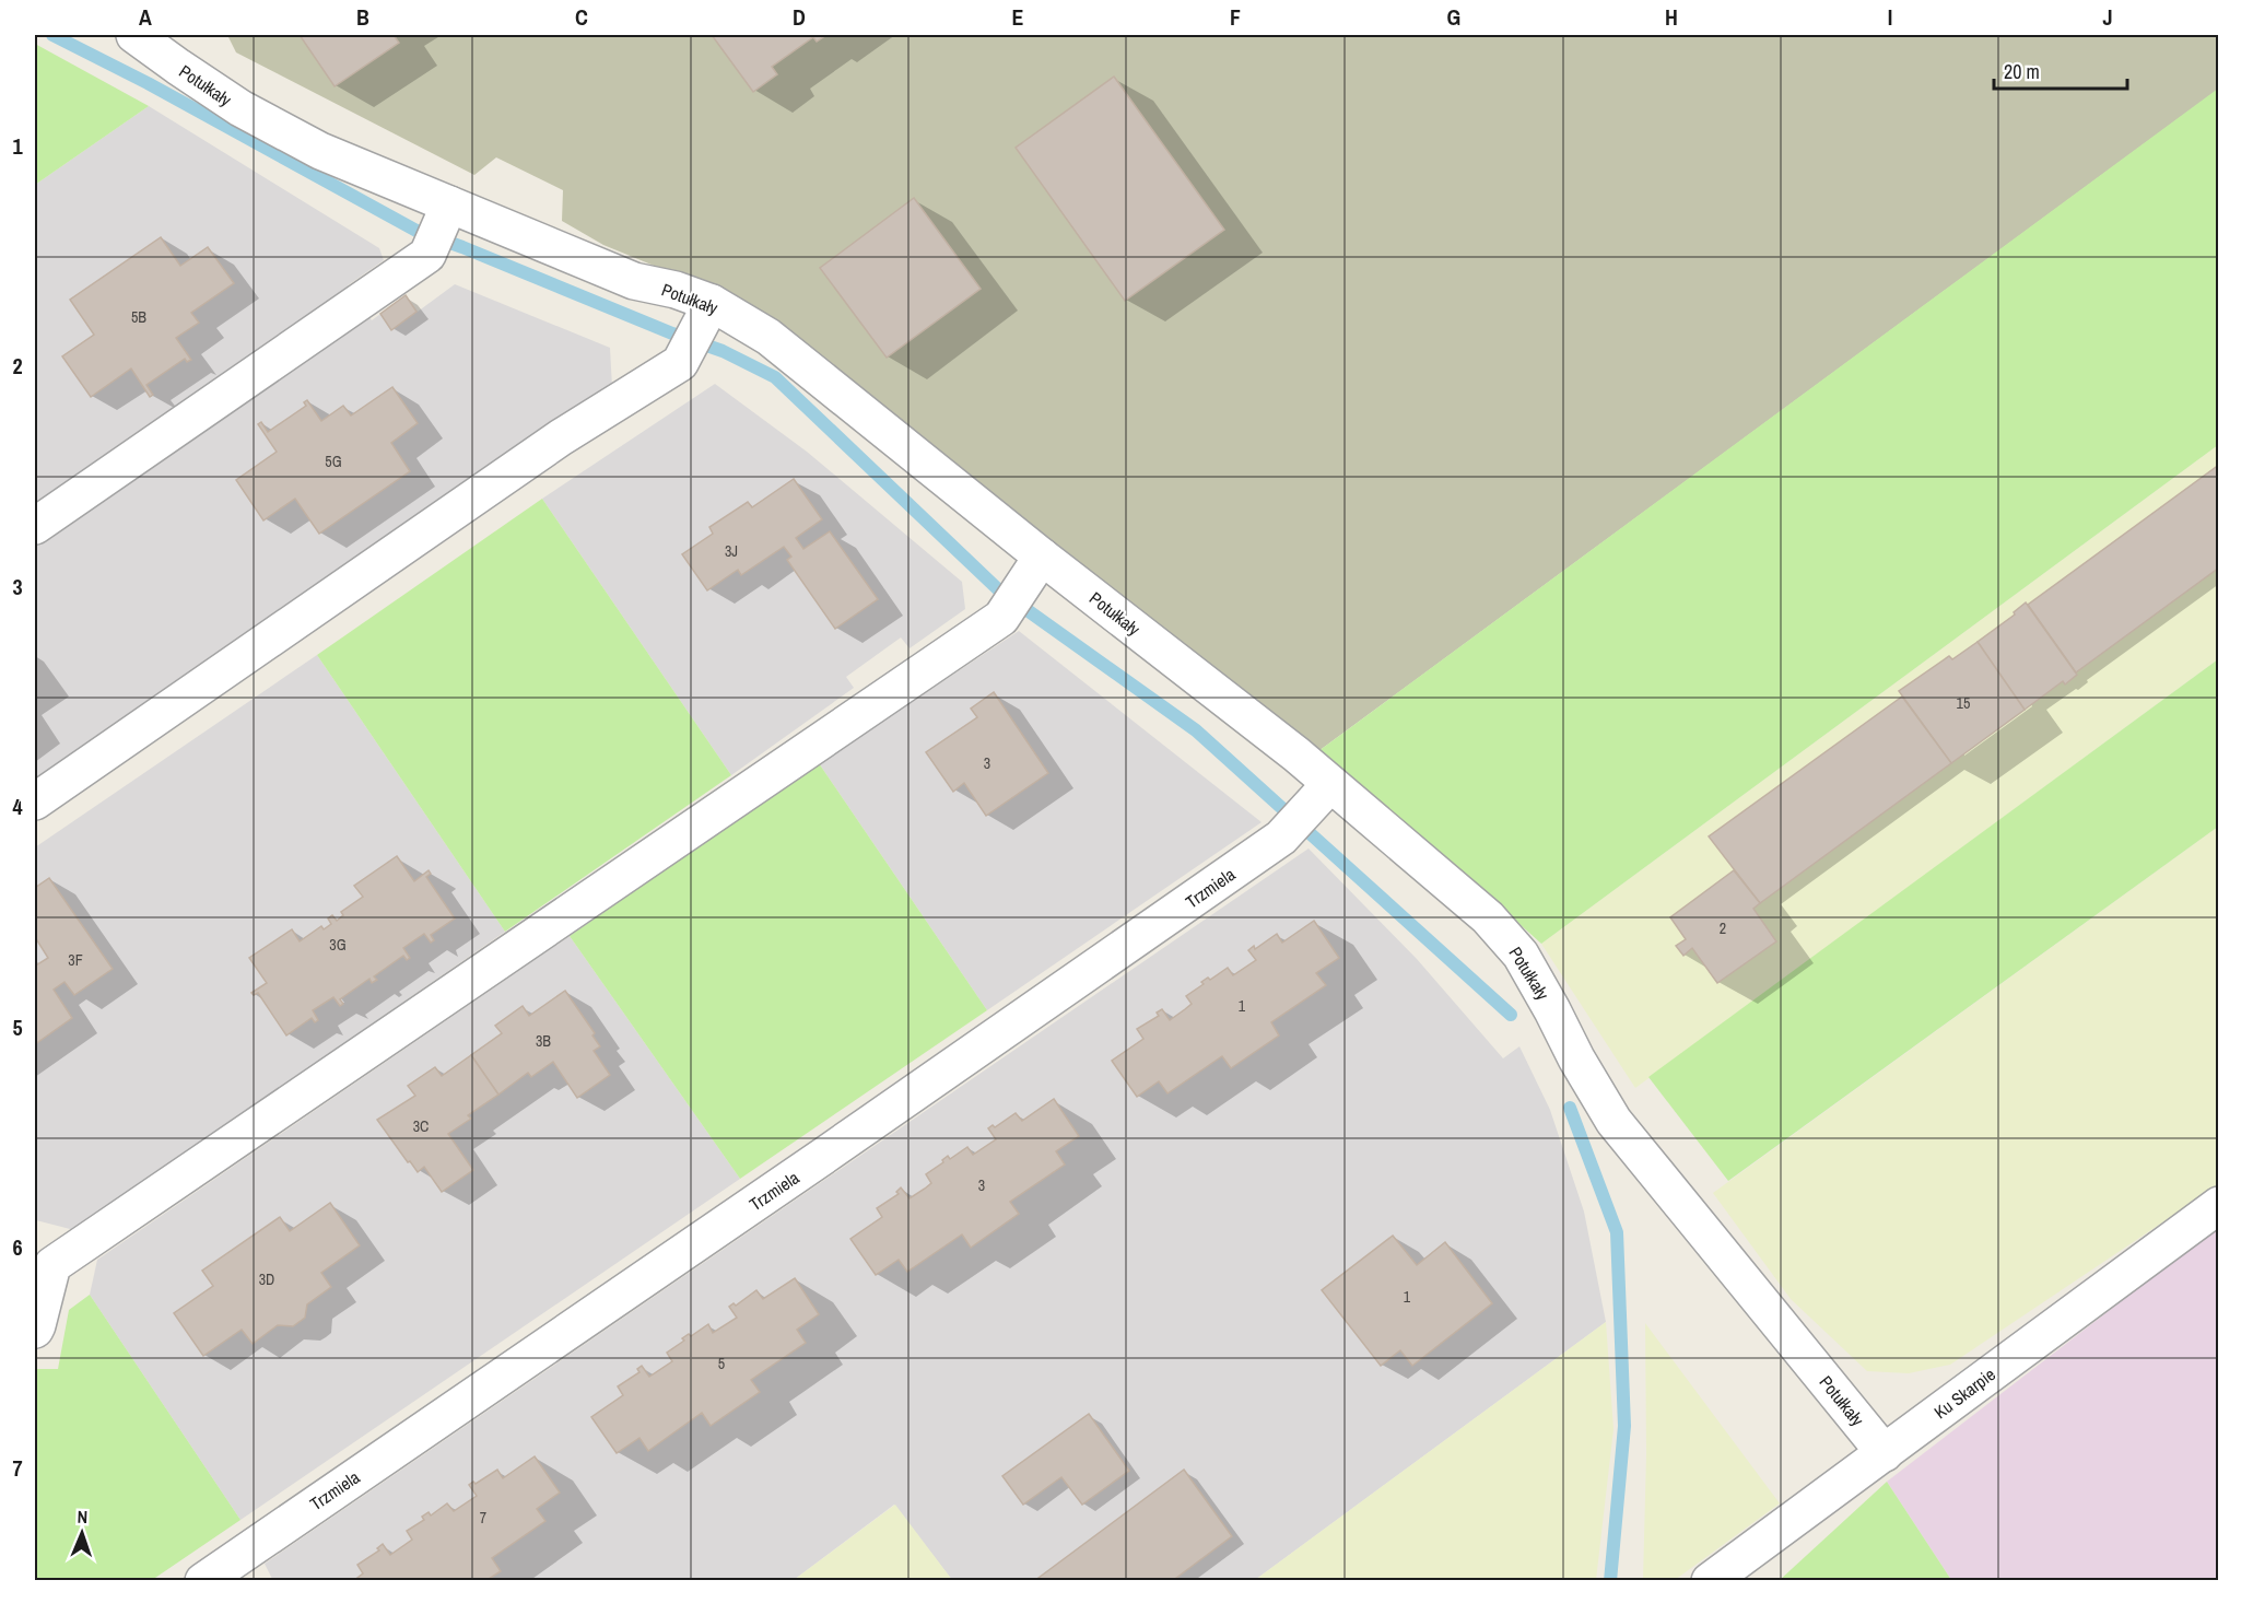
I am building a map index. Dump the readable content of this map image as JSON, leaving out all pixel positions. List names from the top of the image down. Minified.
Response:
{"streets":{"street":["Potułkały","Trzmiela","Ku Skarpie"]},"crossings":[["Potułkały","Trzmiela"],["Potułkały","Ku Skarpie"]],"house_numbers":["5B","5G","3J","15","3","2","3G","3F","1","3B","3C","3","3D","1","5","7"],"scale_bar":"20 m","north":"top","grid":{"columns":["A","B","C","D","E","F","G","H","I","J"],"rows":["1","2","3","4","5","6","7"]}}
